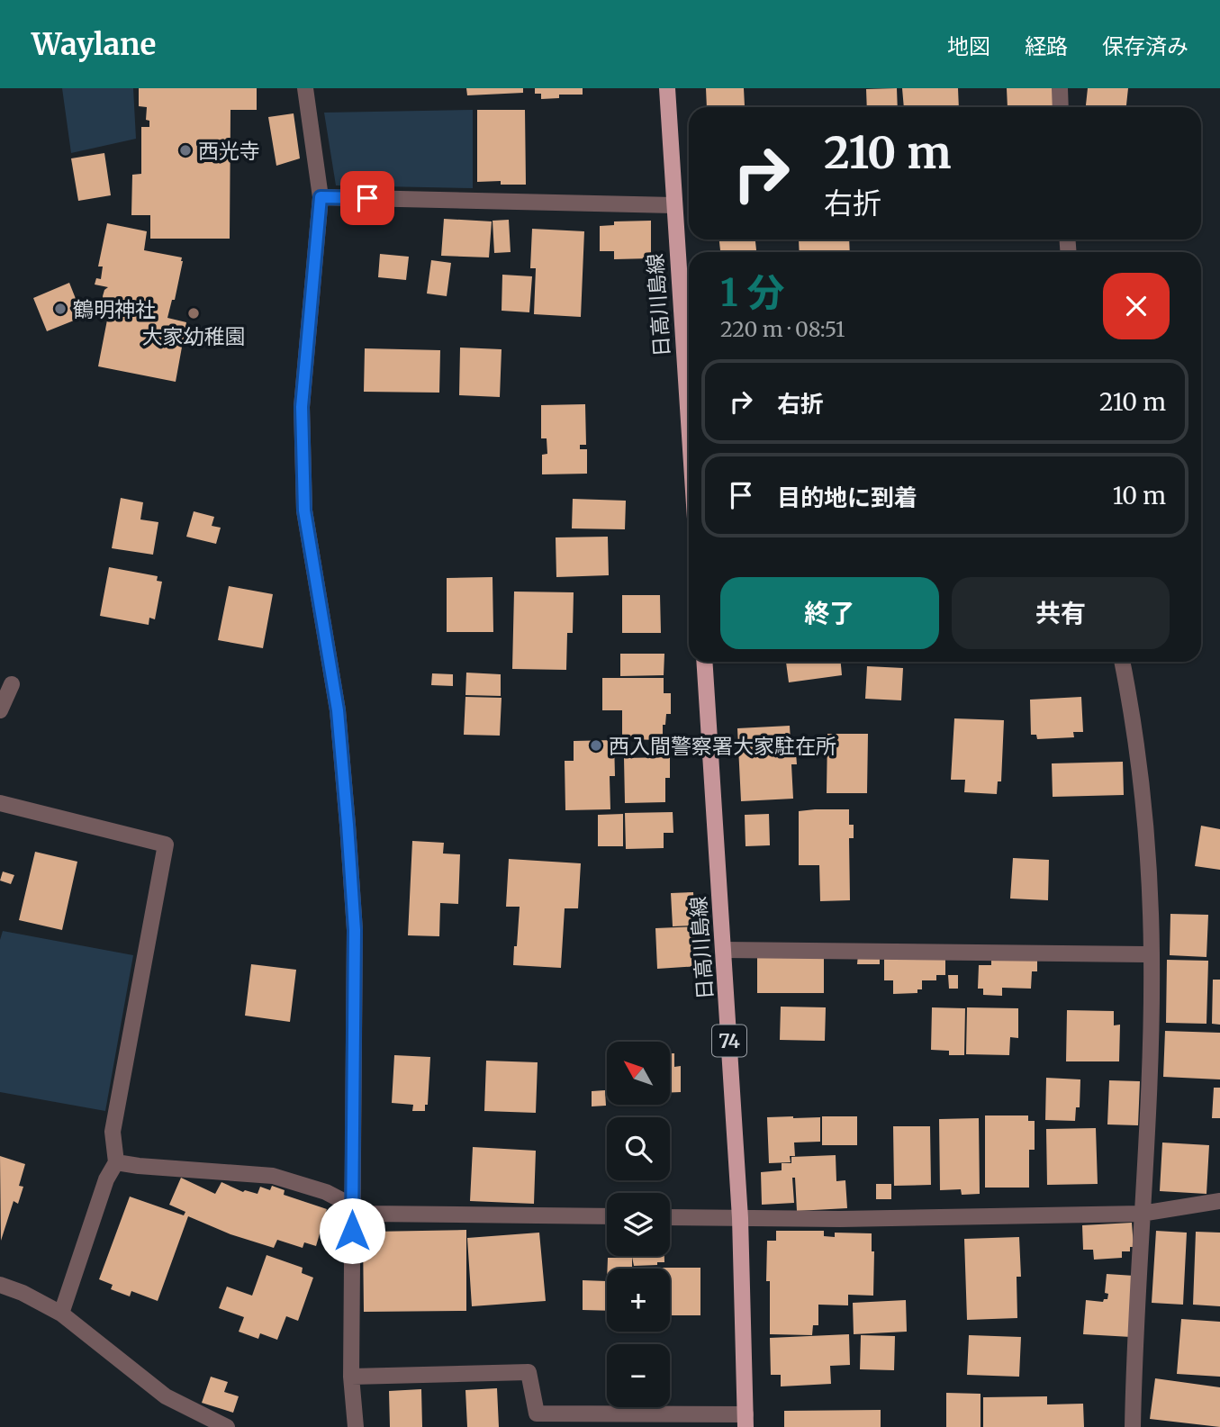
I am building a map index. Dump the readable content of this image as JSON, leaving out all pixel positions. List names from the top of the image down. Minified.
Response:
{"streets":{"main road":["日高川島線","74"]},"places":["西光寺","鶴明神社","大家幼稚園","西入間警察署大家駐在所"],"north":"top left","page":{"header":"Waylane","nav":["地図","経路","保存済み"],"turn":["210 m","右折"],"heading":["1 分","220 m · 08:51"],"list":[{"name":"右折","value":"210 m"},{"name":"目的地に到着","value":"10 m"}],"buttons":["終了","共有"],"map_buttons":["+","−"]}}
